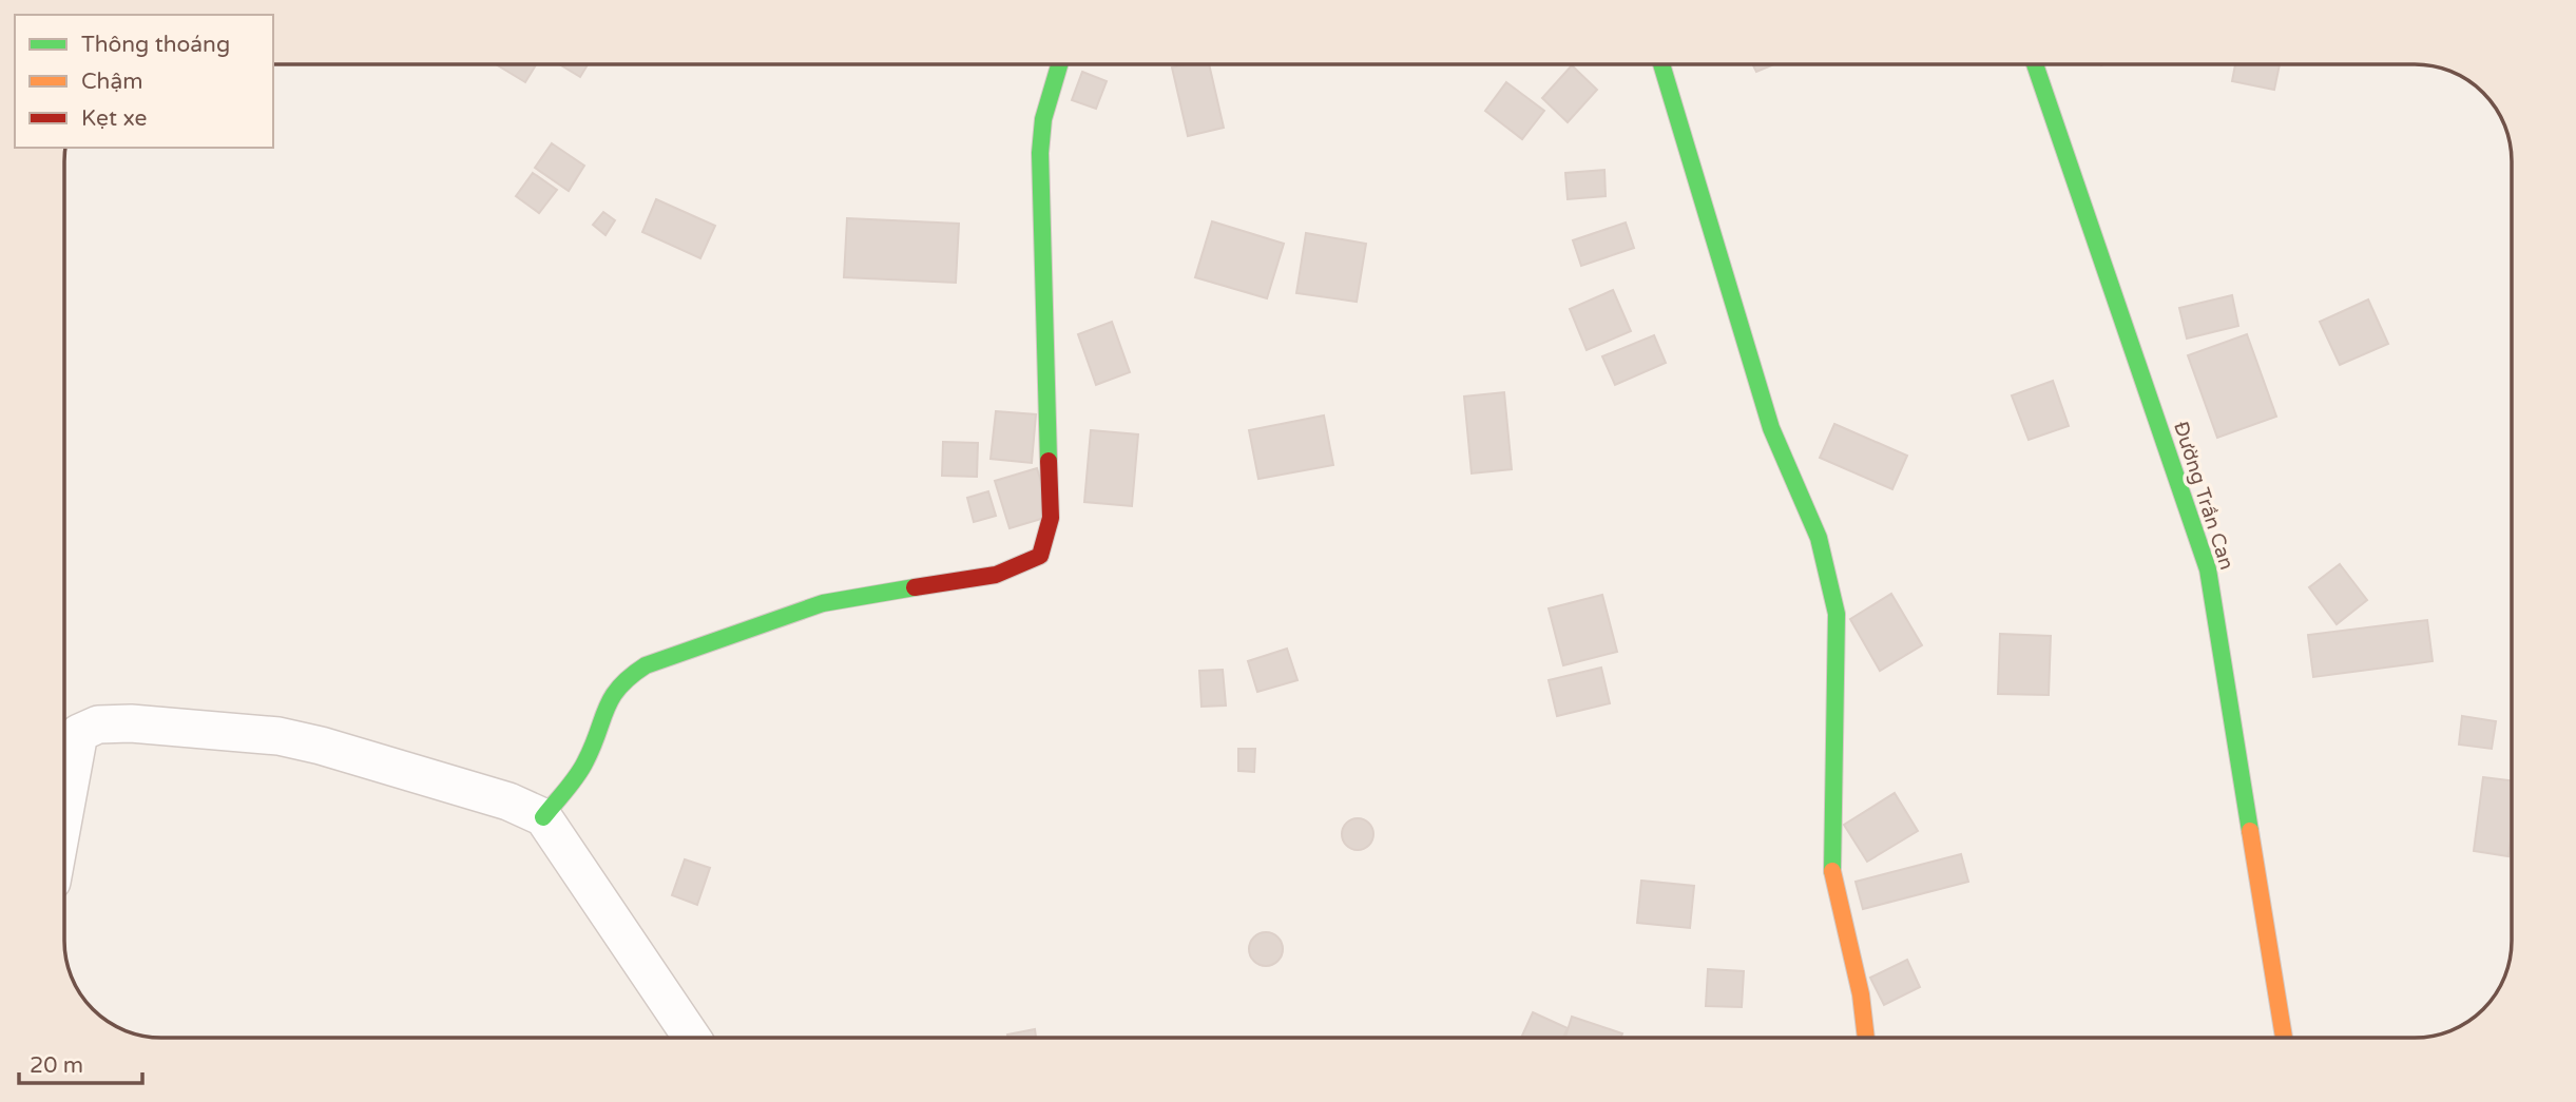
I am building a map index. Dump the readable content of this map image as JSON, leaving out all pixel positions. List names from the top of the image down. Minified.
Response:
{"streets":{"street":["Đường Trần Can"]},"legend":["Thông thoáng","Chậm","Kẹt xe"],"scale_bar":"20 m"}
